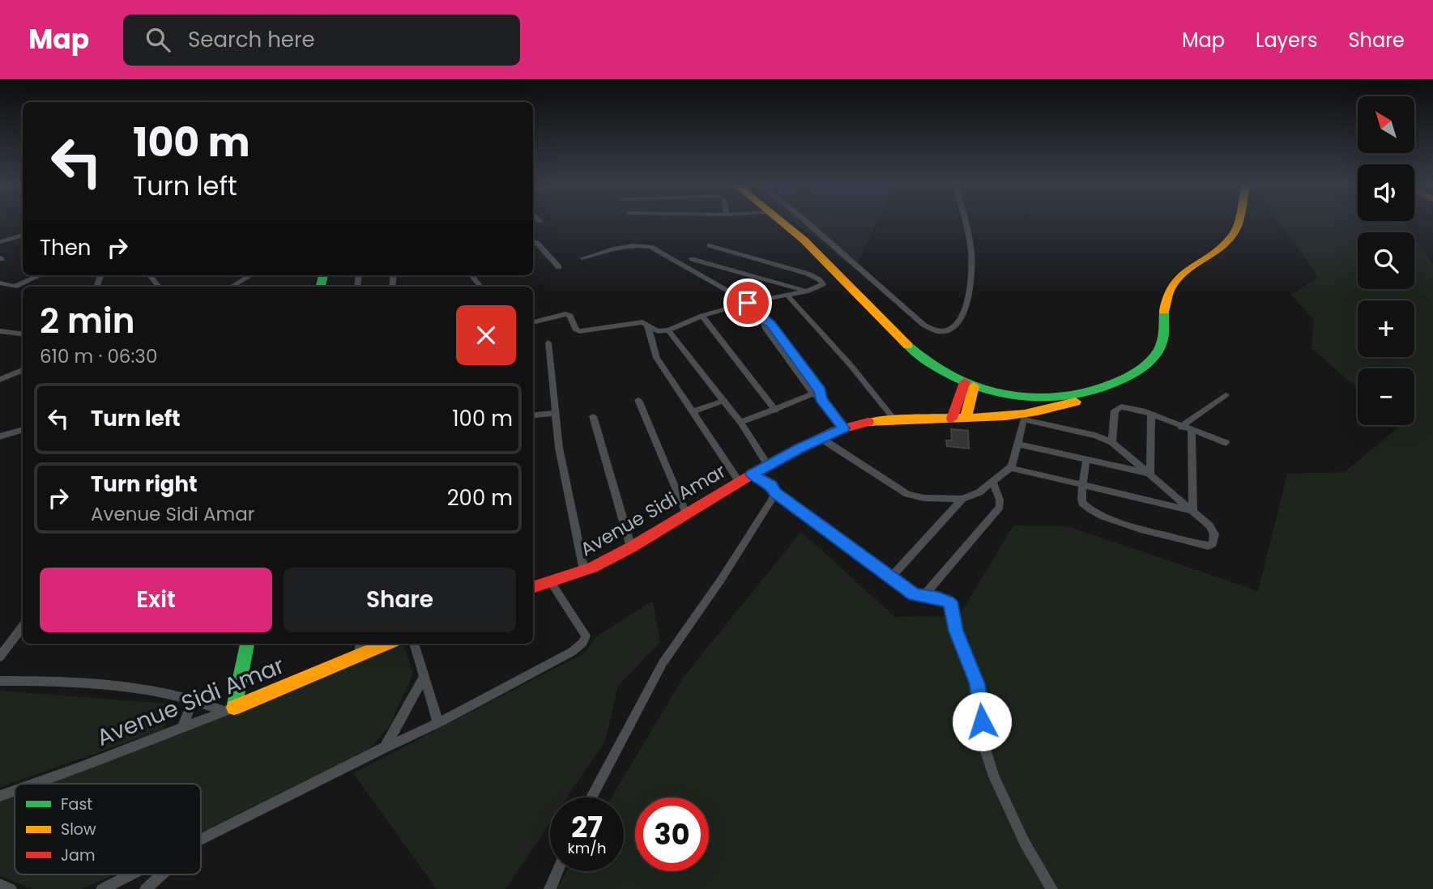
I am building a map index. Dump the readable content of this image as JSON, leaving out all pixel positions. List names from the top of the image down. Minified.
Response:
{"streets":{"main road":["Avenue Sidi Amar"]},"legend":["Fast","Slow","Jam"],"north":"top left","page":{"header":"Map","search":"Search here","nav":["Map","Layers","Share"],"map_buttons":["+","−"],"turn":["100 m","Turn left"],"then":"Then","heading":["2 min","610 m · 06:30"],"list":[{"name":"Turn left","value":"100 m"},{"name":"Turn right","note":"Avenue Sidi Amar","value":"200 m"}],"buttons":["Exit","Share"],"speed":"27 km/h","limit":"30"}}
